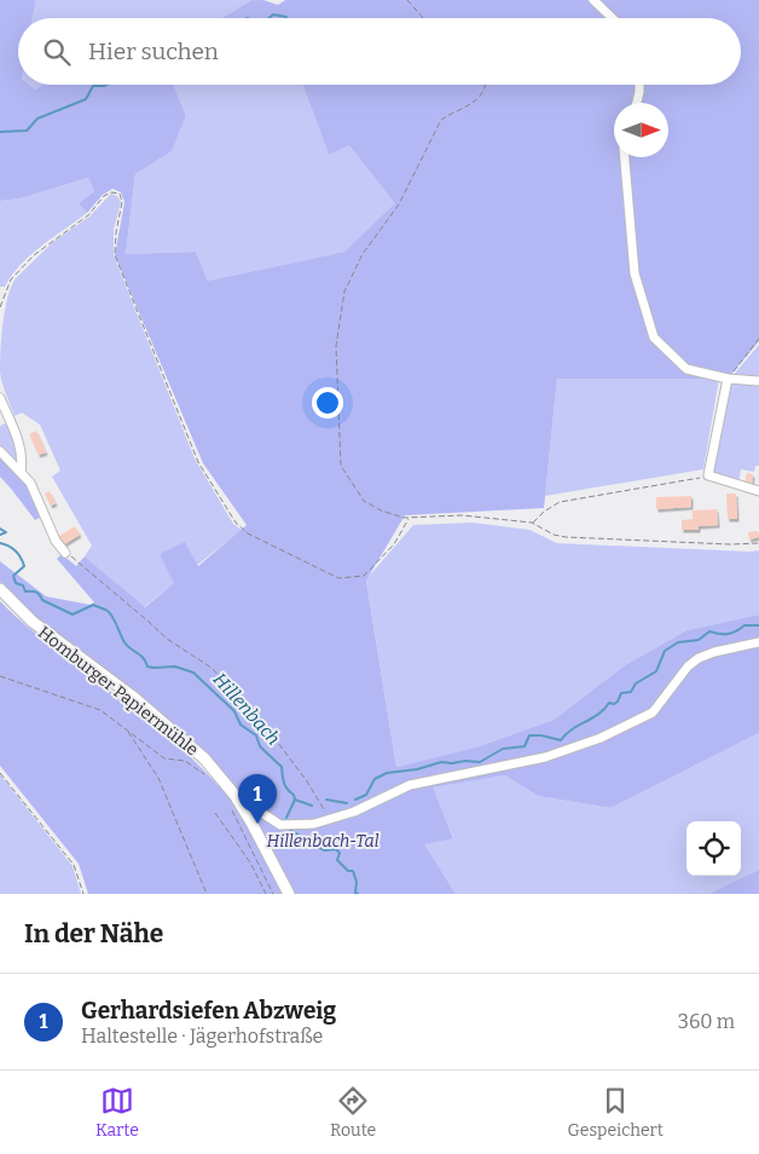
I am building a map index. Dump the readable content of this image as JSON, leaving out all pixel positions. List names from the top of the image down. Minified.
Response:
{"streets":{"main road":["Homburger Papiermühle"]},"water":["Hillenbach"],"parks":["Hillenbach-Tal"],"north":"right","page":{"search":"Hier suchen","pins":"1","heading":"In der Nähe","list":[{"mark":"1","name":"Gerhardsiefen Abzweig","note":"Haltestelle · Jägerhofstraße","value":"360 m"}],"nav":["Karte","Route","Gespeichert"]}}
